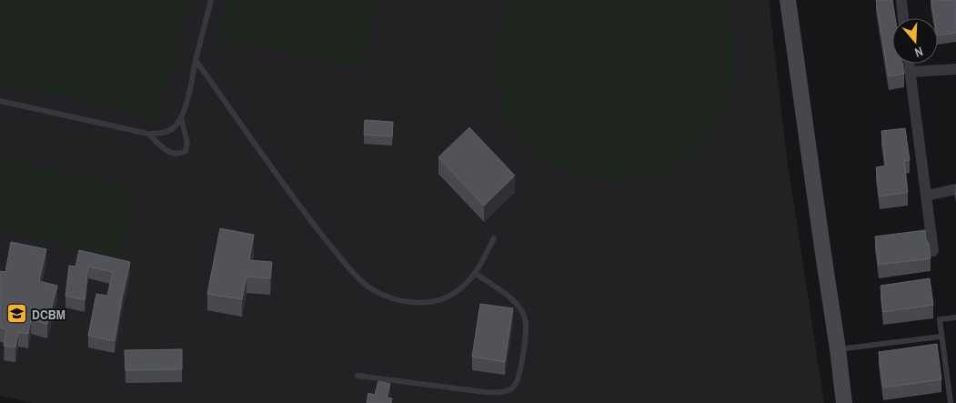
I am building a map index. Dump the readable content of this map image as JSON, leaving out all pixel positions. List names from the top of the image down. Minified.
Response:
{"places":{"school or university":["DCBM"]},"north":"bottom"}
